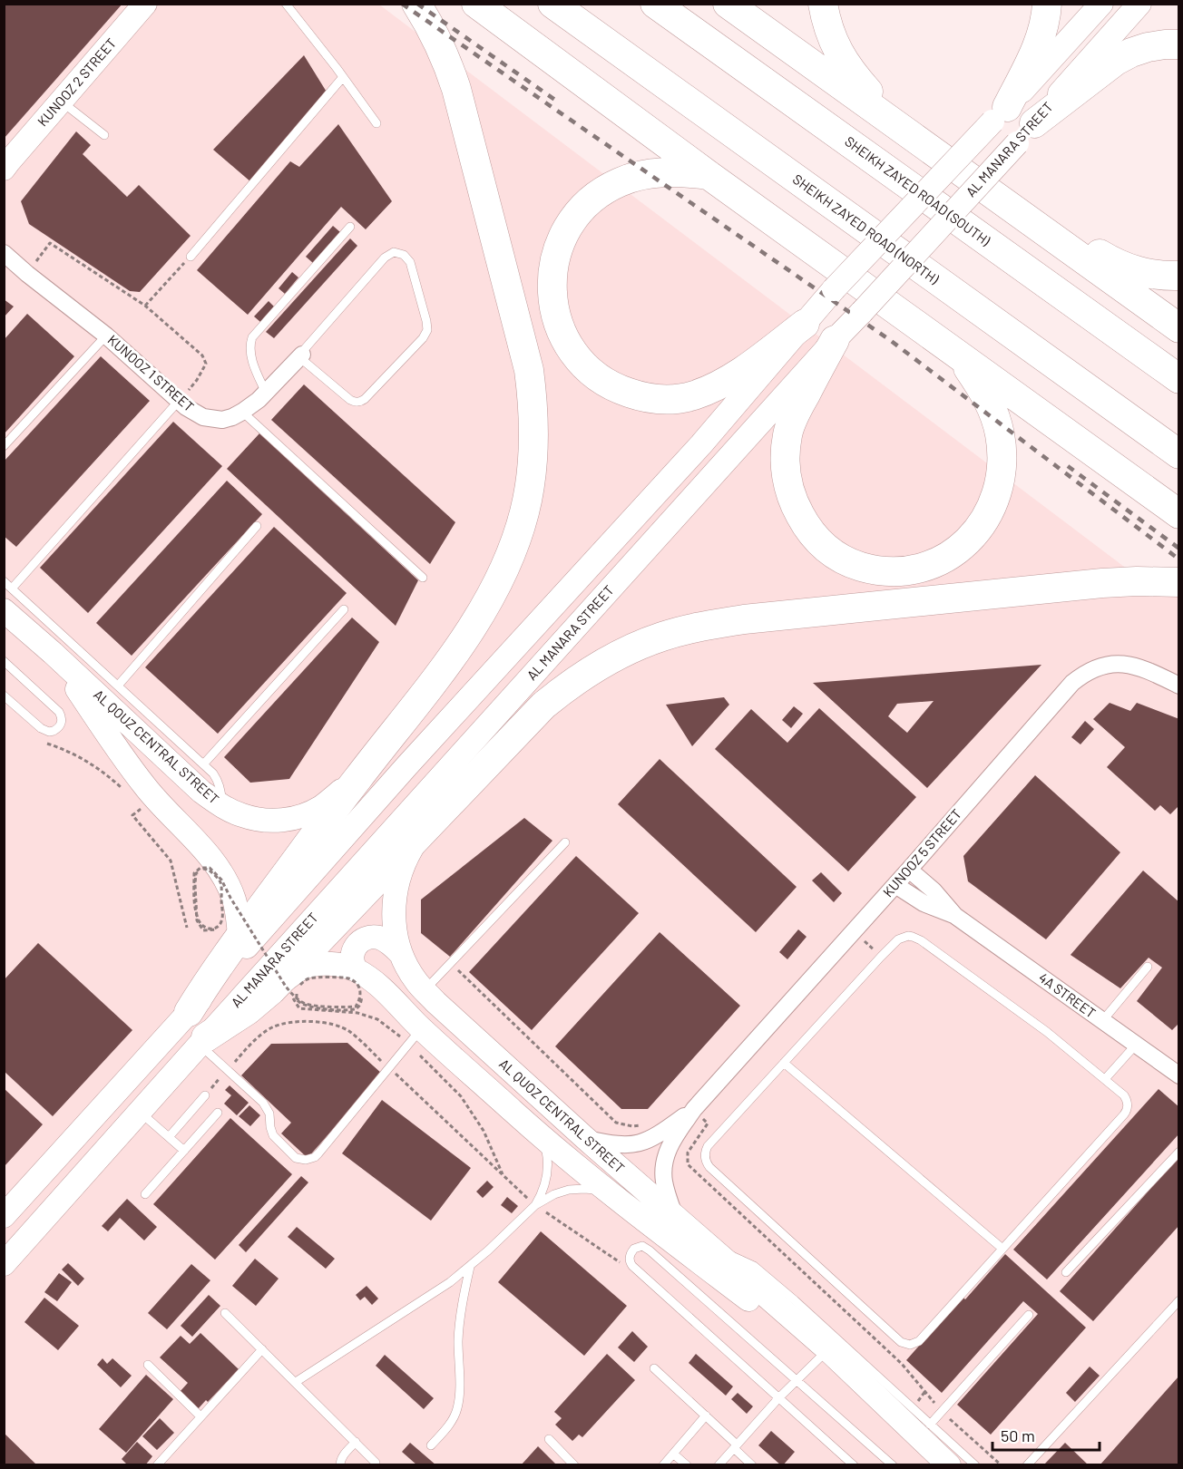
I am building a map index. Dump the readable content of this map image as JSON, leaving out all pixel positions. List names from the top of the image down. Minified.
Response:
{"streets":{"highway":["SHEIKH ZAYED ROAD (SOUTH)","SHEIKH ZAYED ROAD (NORTH)"],"main road":["KUNOOZ 2 STREET","AL MANARA STREET","AL QOUZ CENTRAL STREET","AL QUOZ CENTRAL STREET"],"street":["KUNOOZ 1 STREET","KUNOOZ 5 STREET","4A STREET"]},"crossings":[["KUNOOZ 5 STREET","4A STREET"],["KUNOOZ 5 STREET","AL QUOZ CENTRAL STREET"]],"scale_bar":"50 m"}
